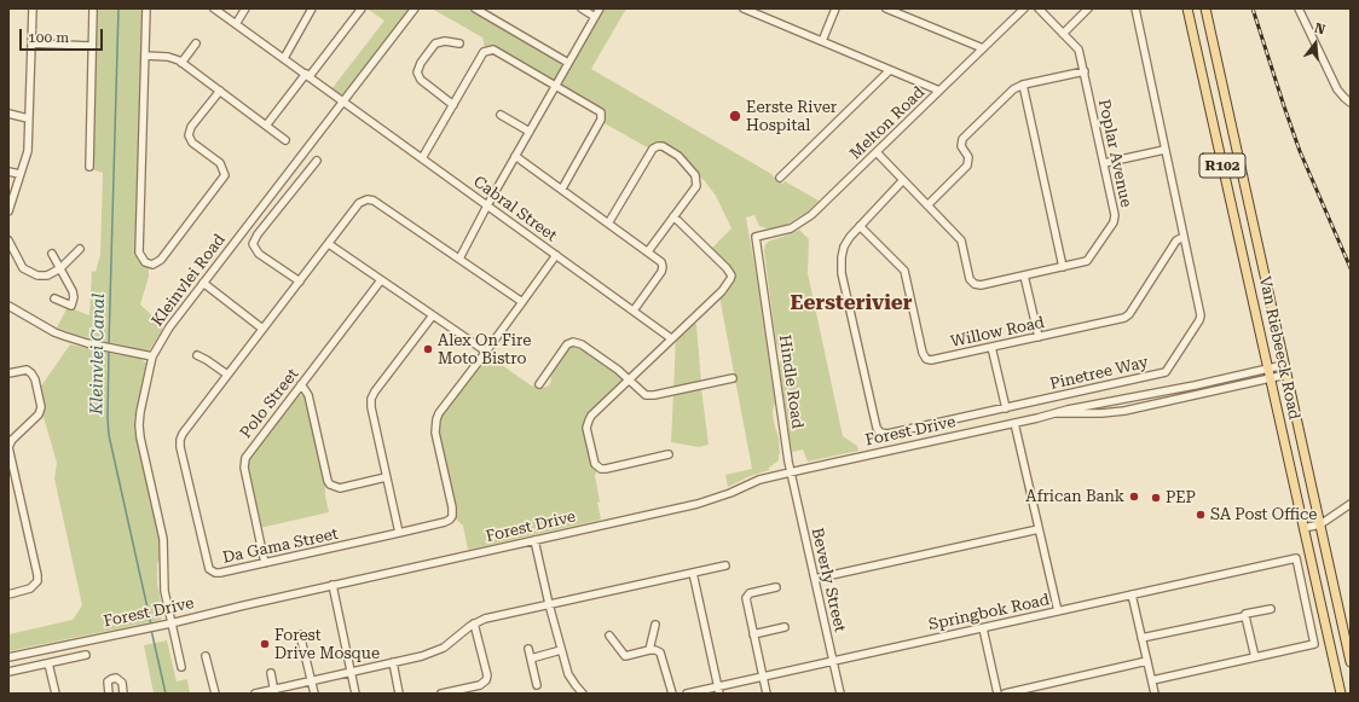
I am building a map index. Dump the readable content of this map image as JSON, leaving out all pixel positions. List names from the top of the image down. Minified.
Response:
{"streets":{"main road":["R102","Van Riebeeck Road"],"street":["Melton Road","Poplar Avenue","Cabral Street","Kleinvlei Road","Willow Road","Pinetree Way","Hindle Road","Polo Street","Forest Drive","Da Gama Street","Beverly Street","Springbok Road"]},"crossings":[["Melton Road","Poplar Avenue"],["Melton Road","Hindle Road"],["Cabral Street","Kleinvlei Road"],["Kleinvlei Road","Forest Drive"],["Willow Road","Pinetree Way"],["Van Riebeeck Road","Forest Drive"],["Hindle Road","Forest Drive"],["Hindle Road","Beverly Street"],["Polo Street","Da Gama Street"],["Forest Drive","Beverly Street"],["Beverly Street","Springbok Road"]],"districts":["Eersterivier"],"water":["Kleinvlei Canal"],"places":["Eerste River Hospital","Alex On Fire Moto Bistro","African Bank","PEP","SA Post Office","Forest Drive Mosque"],"scale_bar":"100 m","north":"top"}
